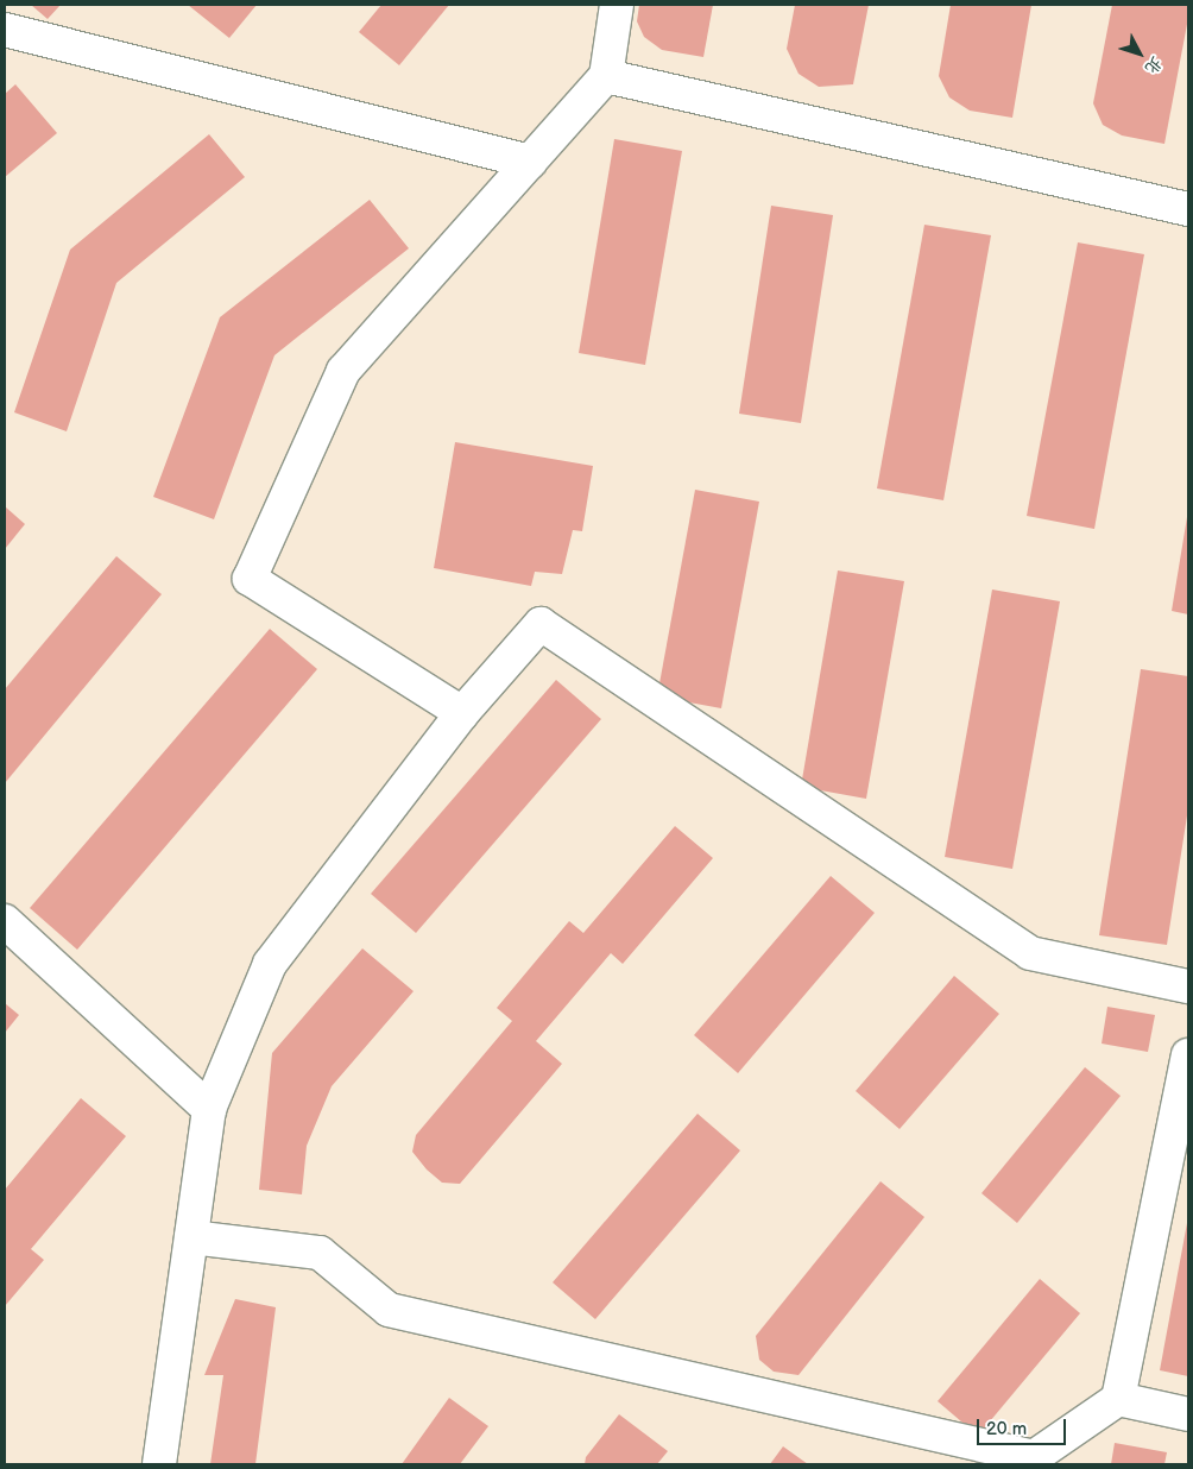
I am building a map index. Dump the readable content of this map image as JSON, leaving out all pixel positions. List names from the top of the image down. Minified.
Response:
{"scale_bar":"20 m","north":"bottom right"}
